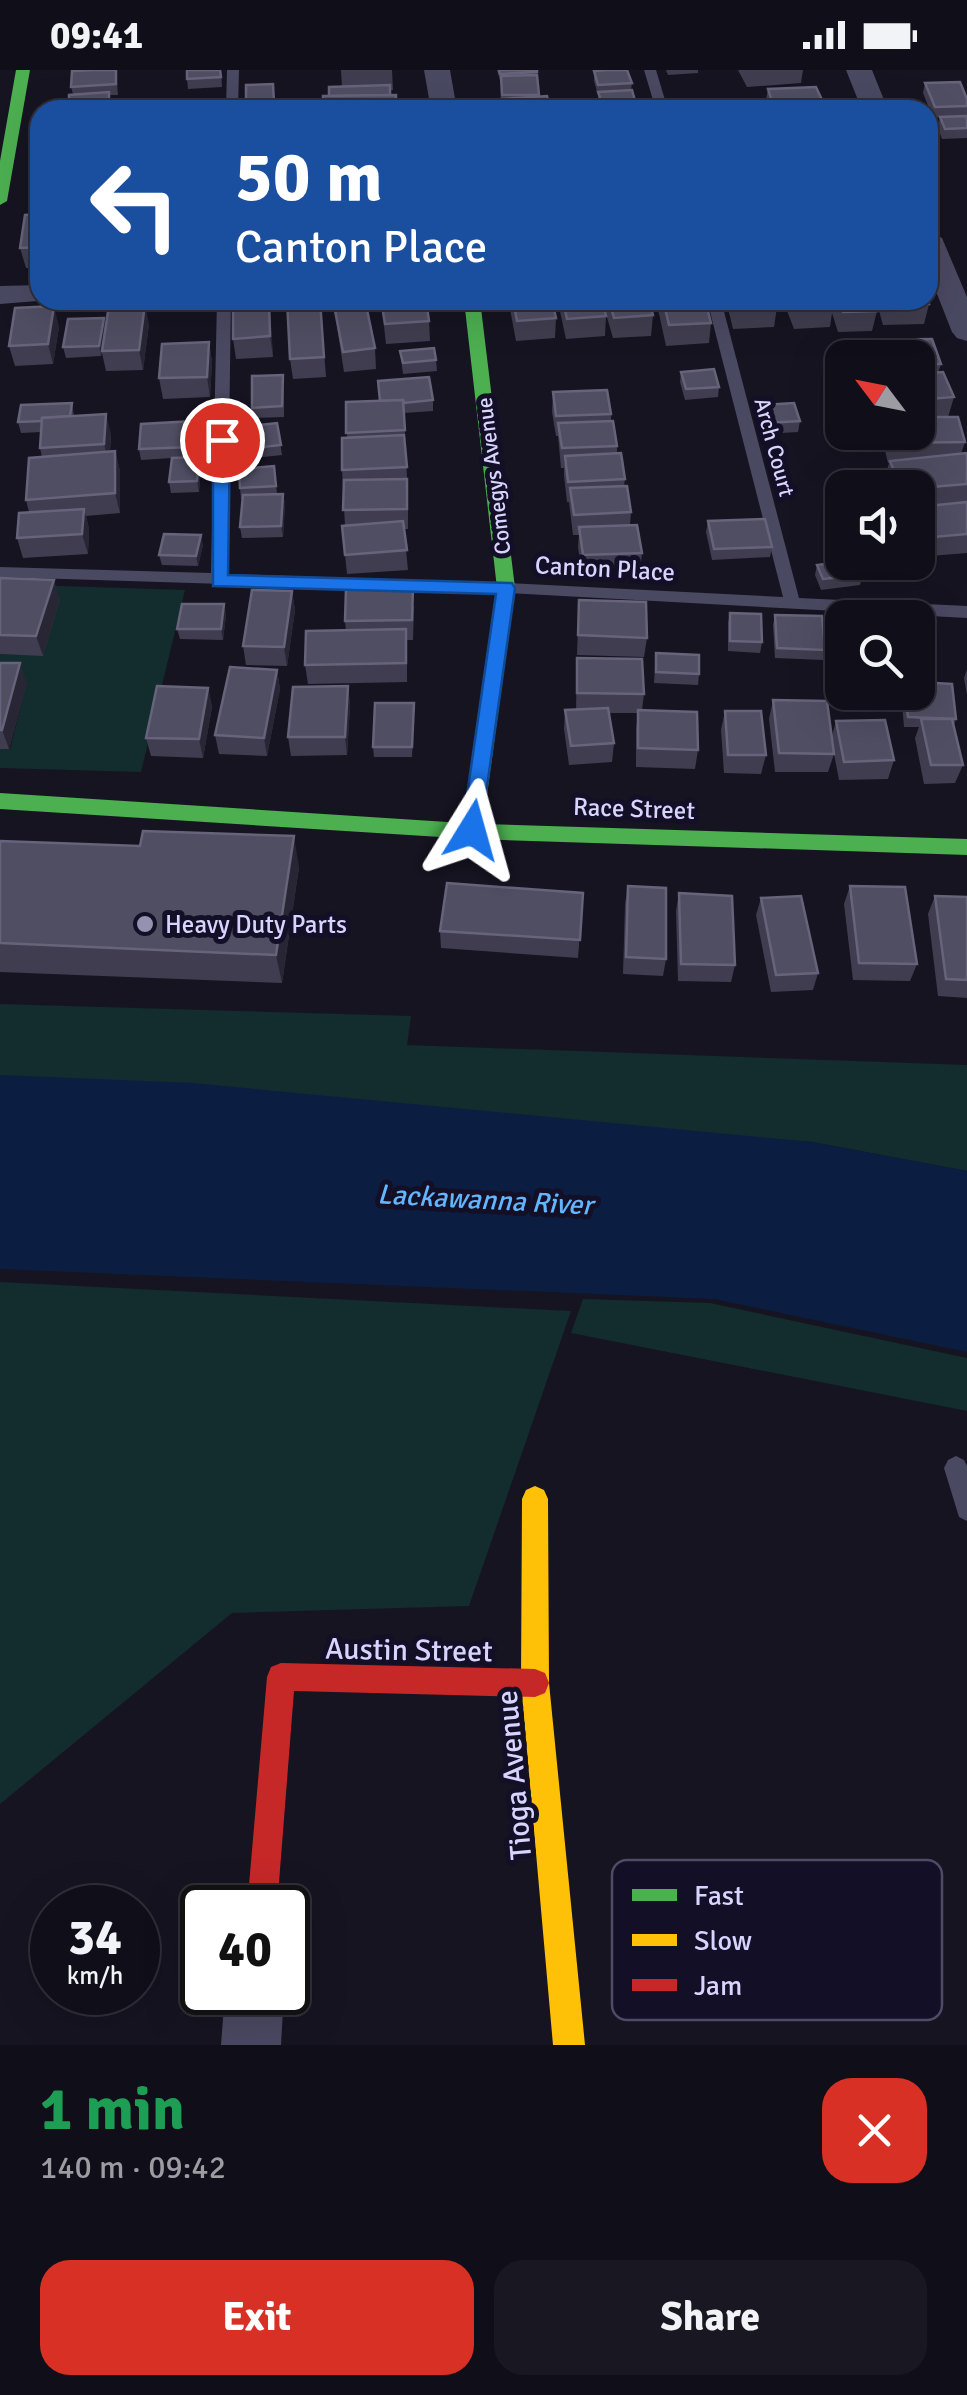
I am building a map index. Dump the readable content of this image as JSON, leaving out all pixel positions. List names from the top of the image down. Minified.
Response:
{"streets":{"street":["Comegys Avenue","Race Street","Austin Street","Tioga Avenue"],"lane":["Arch Court","Canton Place"]},"crossings":[["Arch Court","Canton Place"],["Comegys Avenue","Canton Place"],["Comegys Avenue","Race Street"],["Austin Street","Tioga Avenue"]],"water":["Lackawanna River"],"places":["Heavy Duty Parts"],"legend":["Fast","Slow","Jam"],"north":"top left","page":{"status":"09:41","turn":["50 m","Canton Place"],"speed":"34 km/h","limit":"40","heading":["1 min","140 m · 09:42"],"buttons":["Exit","Share"]}}
